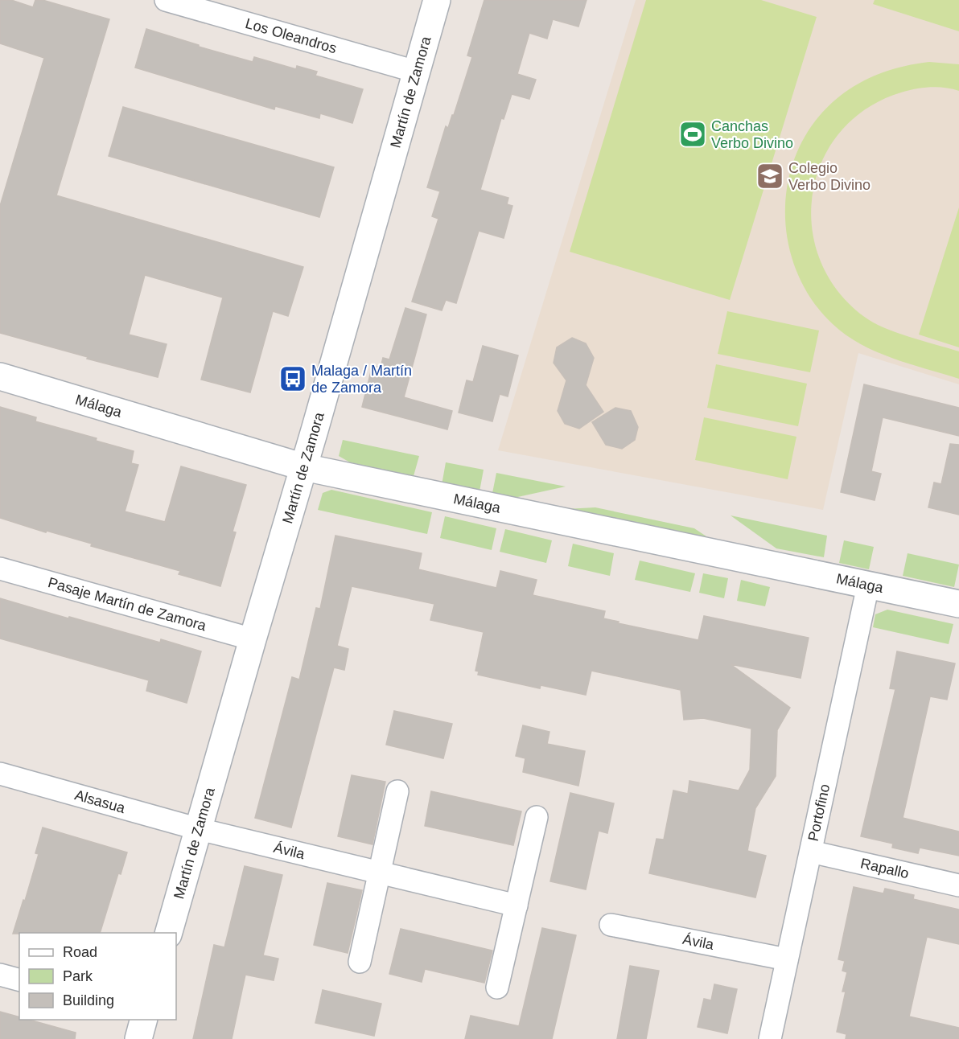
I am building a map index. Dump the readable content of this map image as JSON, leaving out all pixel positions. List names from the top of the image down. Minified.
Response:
{"streets":{"street":["Los Oleandros","Martín de Zamora","Málaga","Pasaje Martín de Zamora","Alsasua","Portofino","Ávila","Rapallo"]},"crossings":[["Los Oleandros","Martín de Zamora"],["Martín de Zamora","Málaga"],["Martín de Zamora","Pasaje Martín de Zamora"],["Martín de Zamora","Alsasua"],["Martín de Zamora","Ávila"],["Málaga","Portofino"],["Alsasua","Ávila"],["Portofino","Ávila"],["Portofino","Rapallo"]],"places":{"sports":["Canchas Verbo Divino"],"school or university":["Colegio Verbo Divino"],"bus stop":["Malaga / Martín de Zamora"]},"legend":["Road","Park","Building"]}
